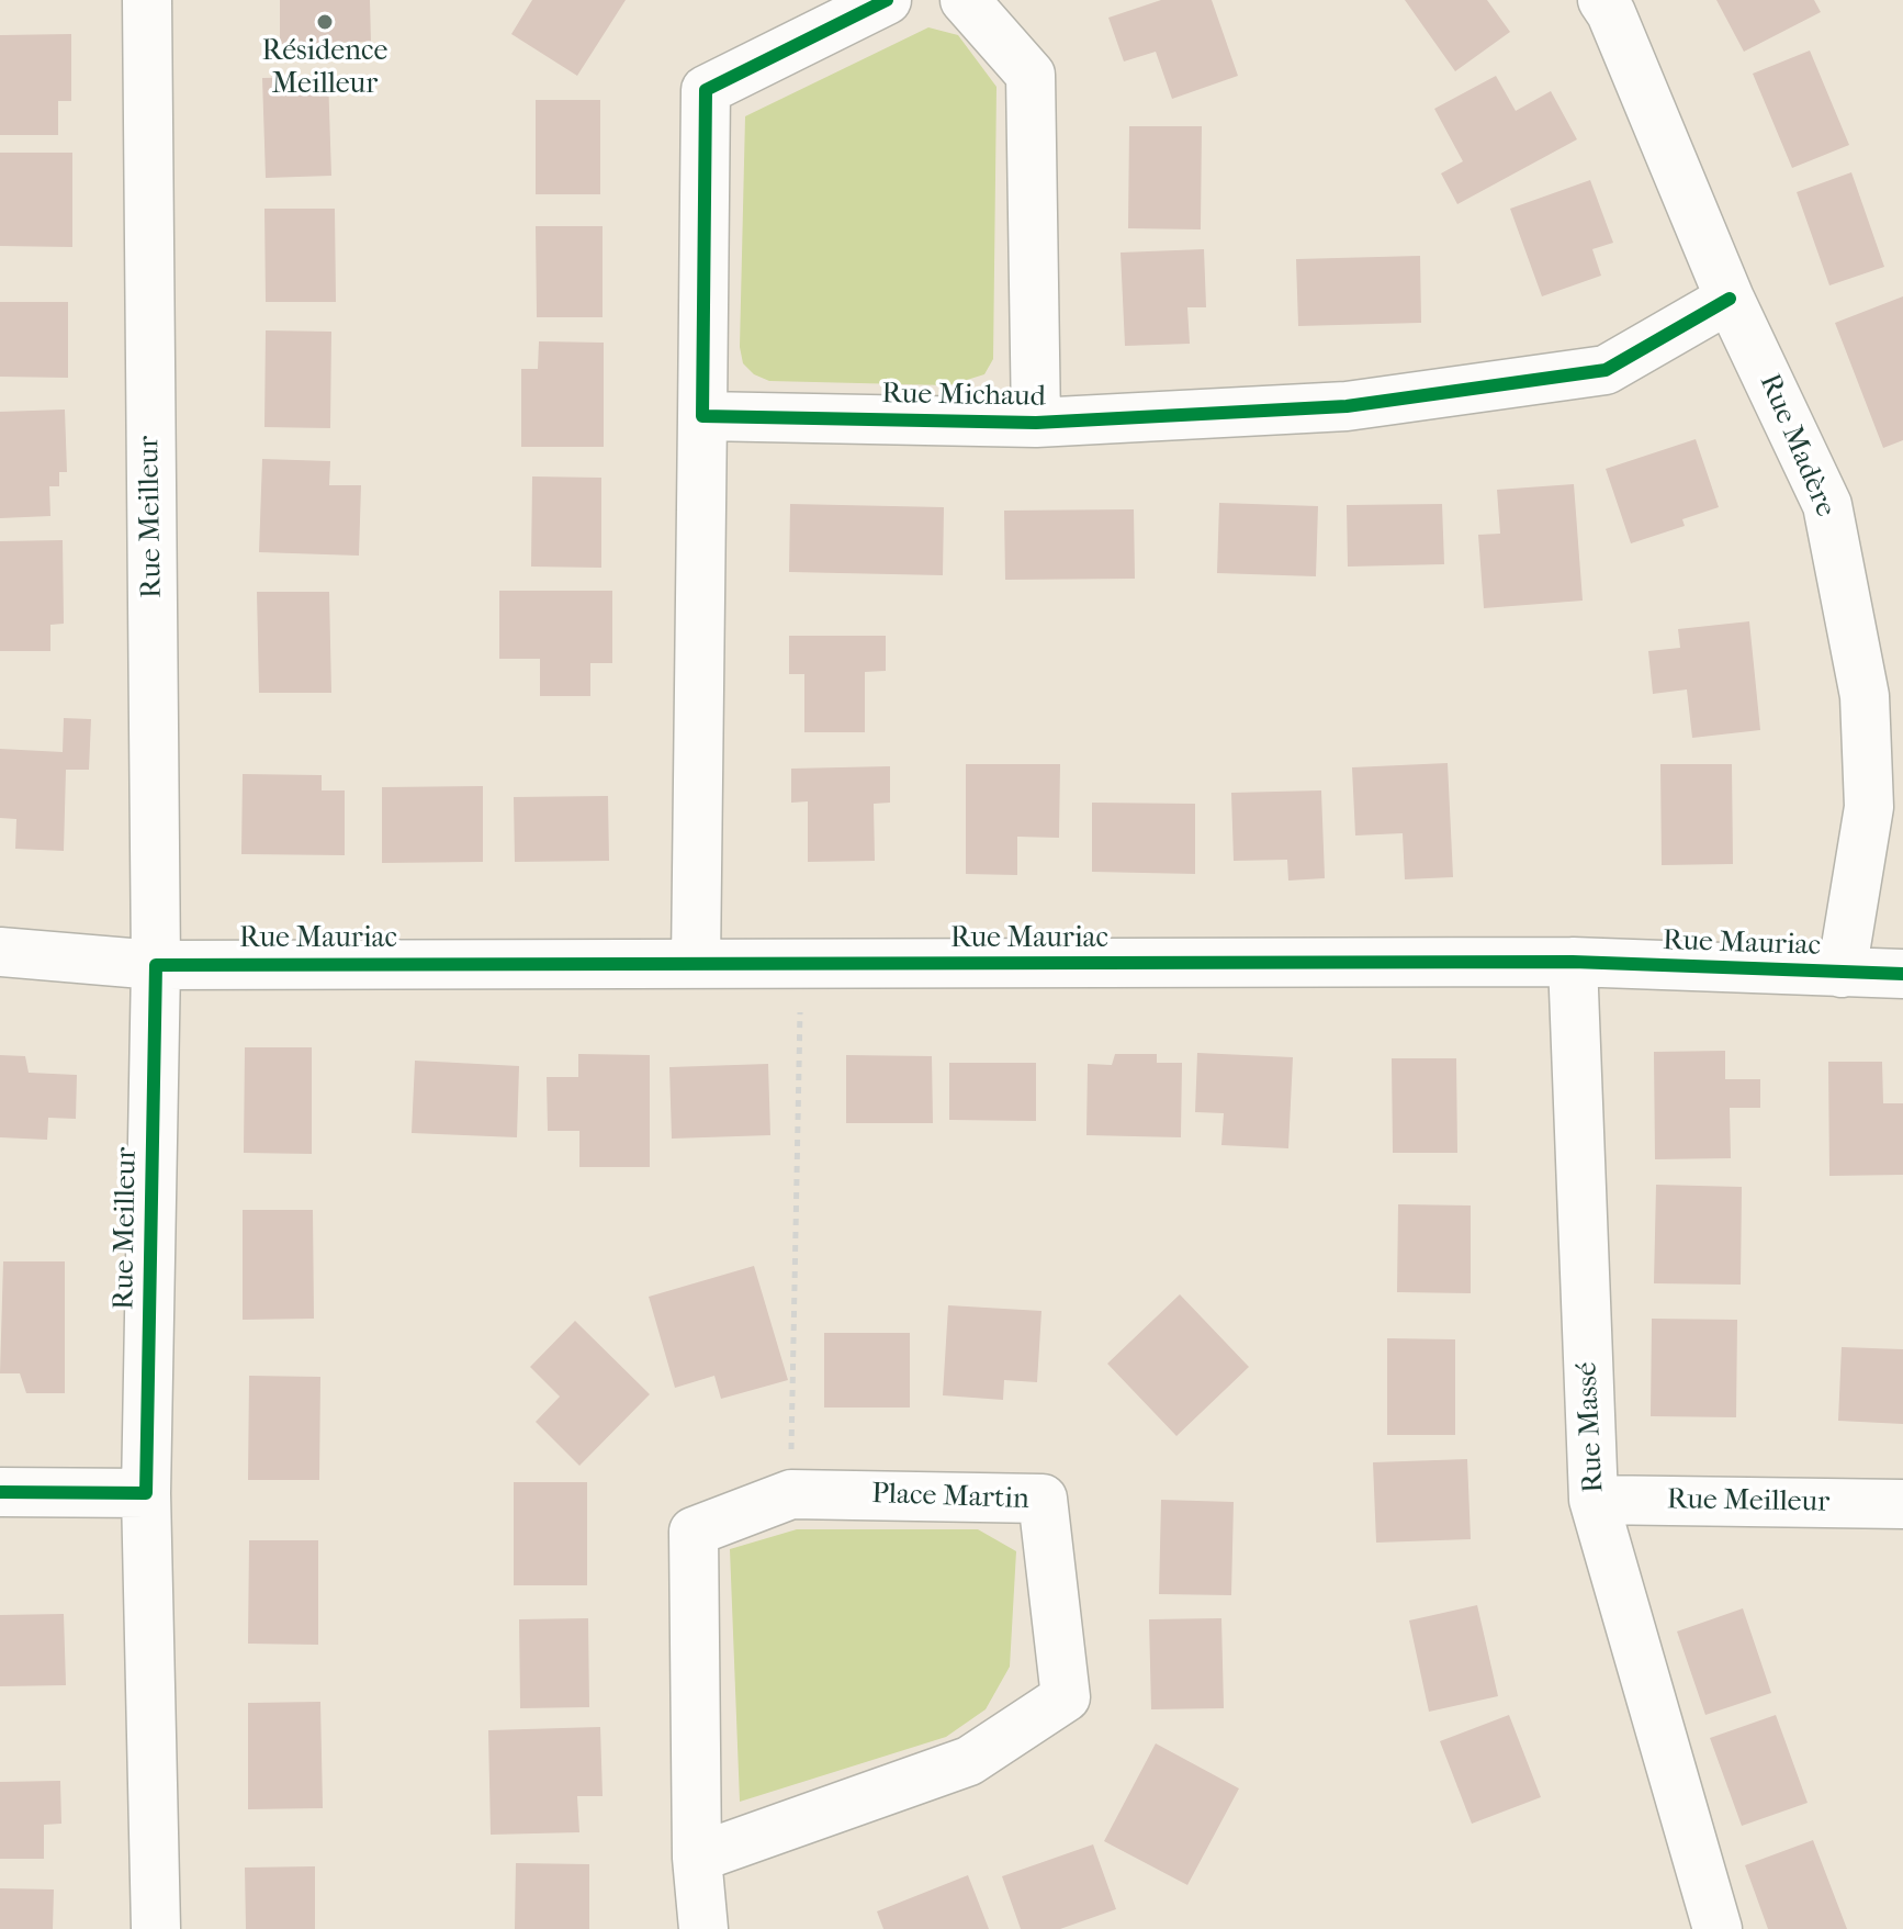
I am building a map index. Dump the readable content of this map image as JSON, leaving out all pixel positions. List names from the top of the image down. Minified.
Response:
{"streets":{"street":["Rue Michaud","Rue Madère","Rue Meilleur","Rue Mauriac","Rue Massé","Place Martin"]},"crossings":[["Rue Michaud","Rue Madère"],["Rue Madère","Rue Mauriac"],["Rue Meilleur","Rue Mauriac"],["Rue Meilleur","Rue Massé"],["Rue Mauriac","Rue Massé"]],"places":["Résidence Meilleur"]}
